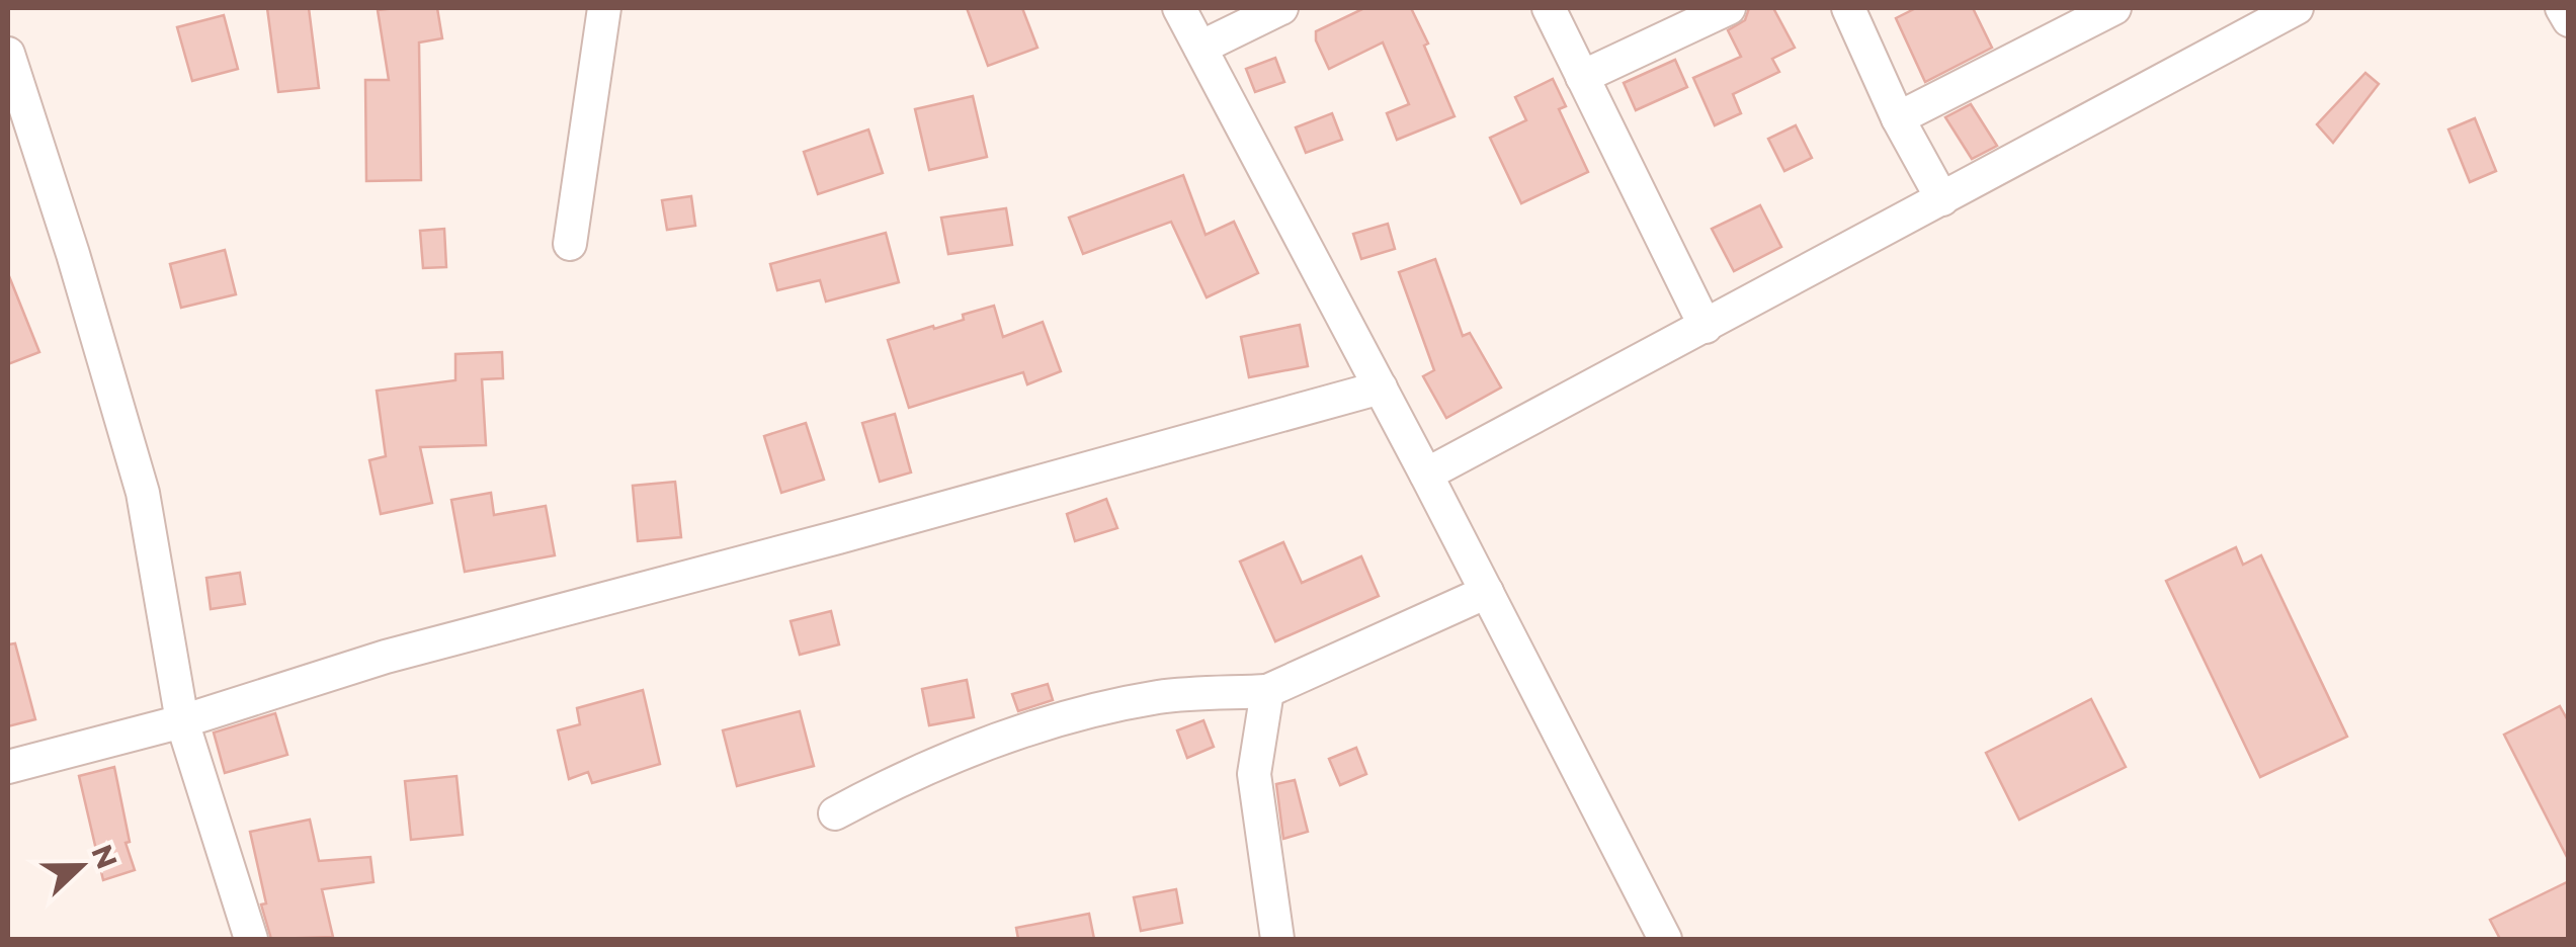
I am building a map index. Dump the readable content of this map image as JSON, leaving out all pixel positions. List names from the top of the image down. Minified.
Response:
{"north":"right"}
